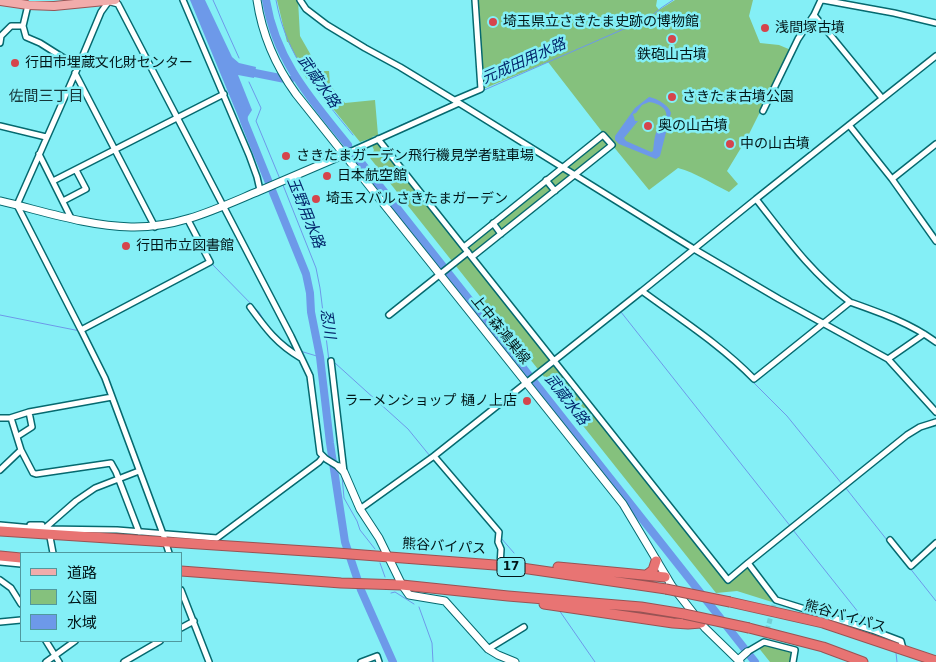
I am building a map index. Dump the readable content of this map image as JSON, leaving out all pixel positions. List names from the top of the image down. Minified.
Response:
{"streets":{"highway":["熊谷バイパス","17"],"main road":["上中森鴻巣線"]},"crossings":[["上中森鴻巣線","17"],["熊谷バイパス","17"]],"districts":["佐間三丁目"],"water":["元成田用水路","武蔵水路","玉野用水路","忍川"],"places":["埼玉県立さきたま史跡の博物館","浅間塚古墳","鉄砲山古墳","行田市埋蔵文化財センター","さきたま古墳公園","奥の山古墳","中の山古墳","さきたまガーデン飛行機見学者駐車場","日本航空館","埼玉スバルさきたまガーデン","行田市立図書館","ラーメンショップ 樋ノ上店"],"legend":["道路","公園","水域"]}
